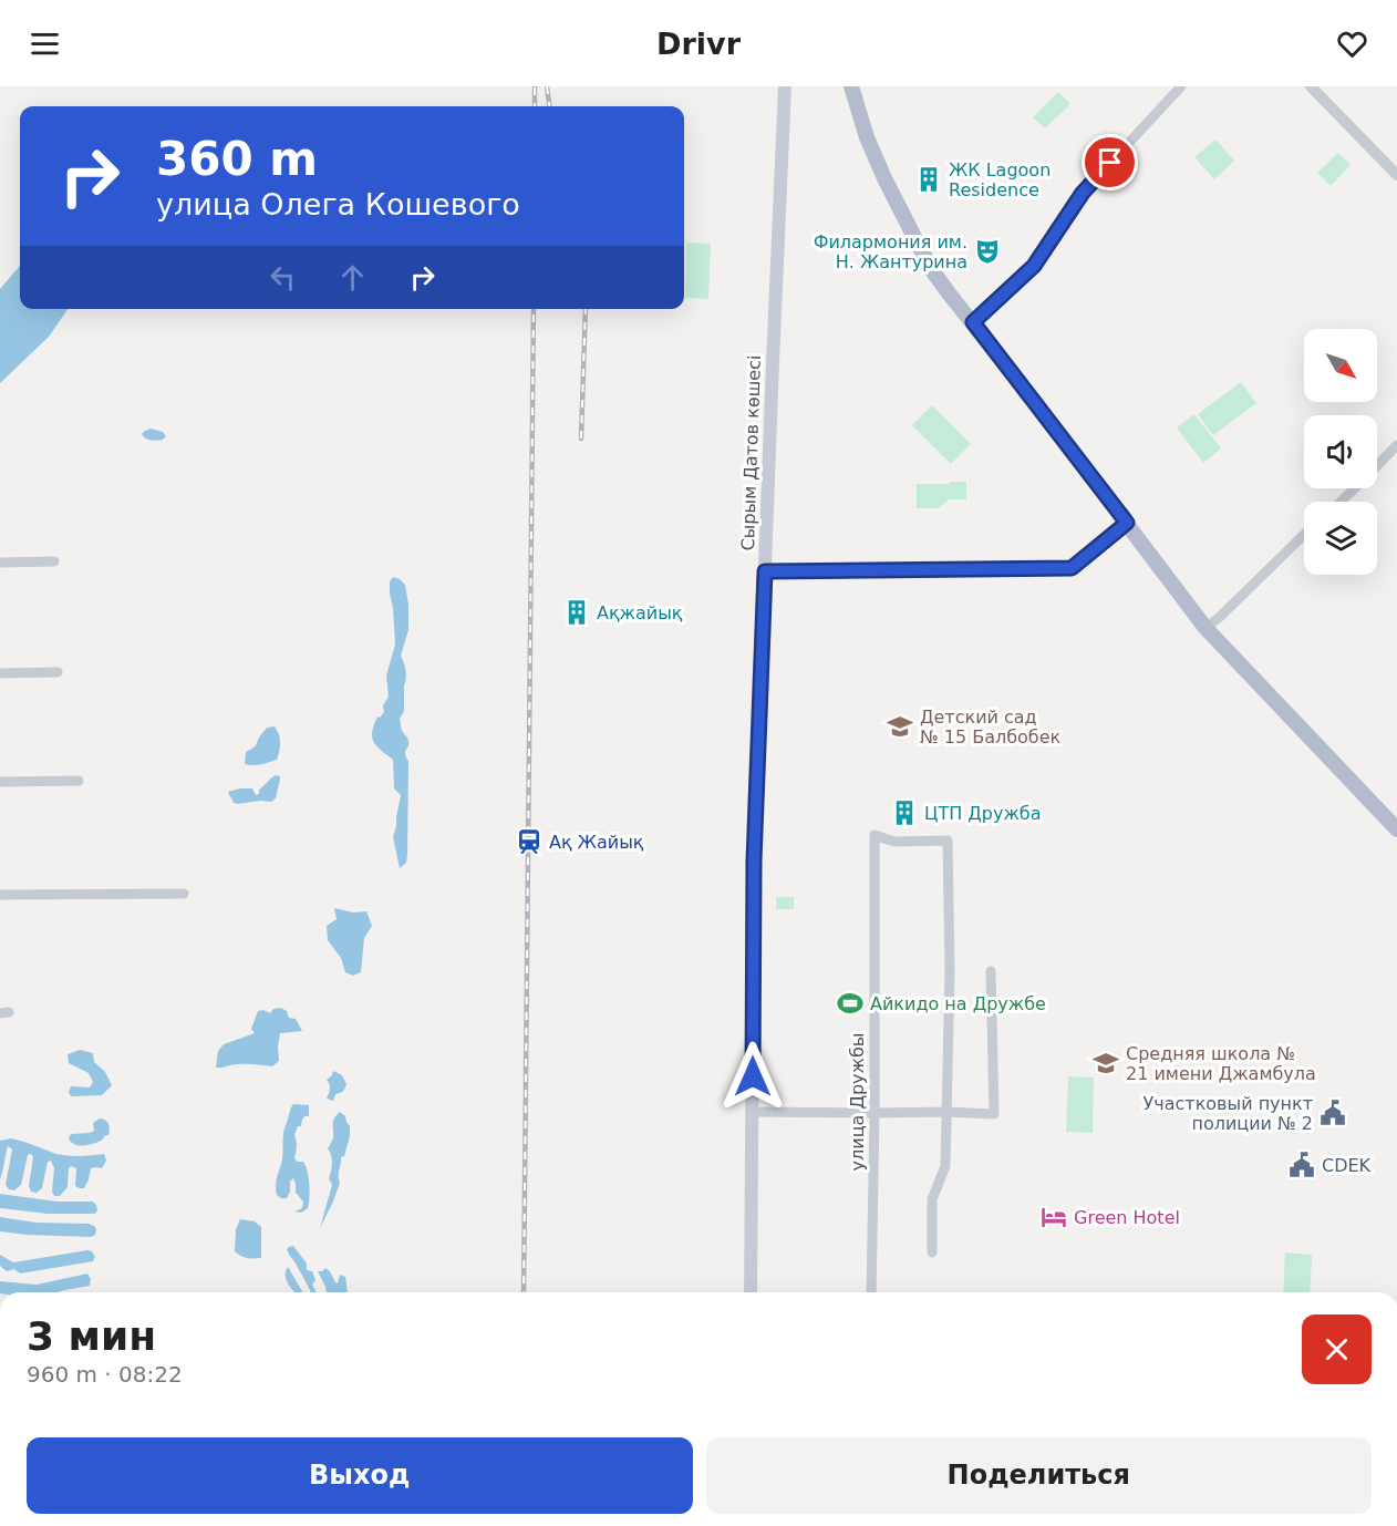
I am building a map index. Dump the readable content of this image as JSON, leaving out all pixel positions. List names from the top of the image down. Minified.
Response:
{"streets":{"main road":["Сырым Датов көшесі"],"street":["улица Дружбы"]},"places":{"building":["ЖК Lagoon Residence","Ақжайық","ЦТП Дружба"],"theatre":["Филармония им. Н. Жантурина"],"school or university":["Детский сад № 15 Балбобек","Средняя школа № 21 имени Джамбула"],"station":["Ақ Жайық"],"sports":["Айкидо на Дружбе"],"public building":["Участковый пункт полиции № 2","CDEK"],"hotel":["Green Hotel"]},"north":"bottom right","page":{"header":"Drivr","turn":["360 m","улица Олега Кошевого"],"heading":["3 мин","960 m · 08:22"],"buttons":["Выход","Поделиться"]}}
